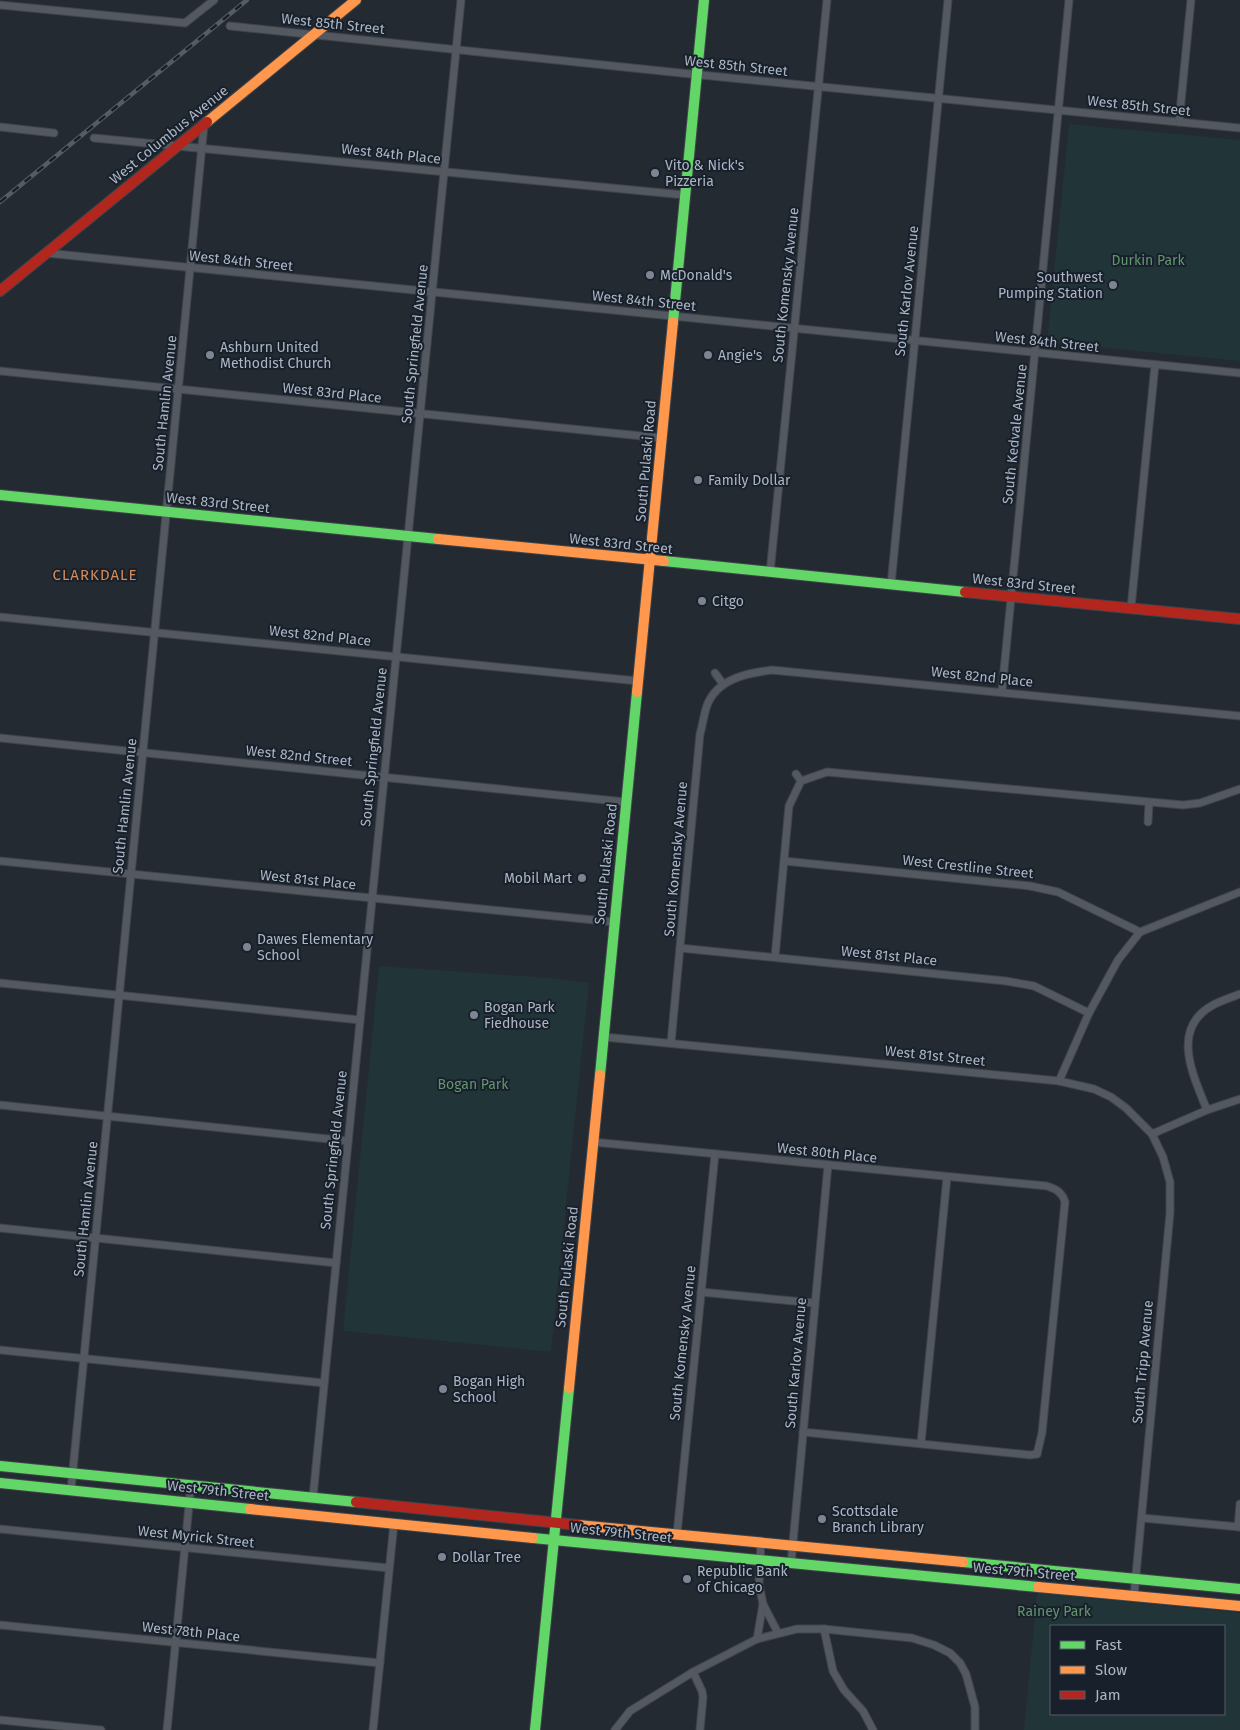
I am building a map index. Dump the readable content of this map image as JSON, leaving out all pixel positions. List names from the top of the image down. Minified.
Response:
{"streets":{"main road":["West Columbus Avenue","South Pulaski Road","West 83rd Street","West 79th Street"],"street":["West 85th Street","West 84th Place","West 84th Street","South Komensky Avenue","South Karlov Avenue","South Springfield Avenue","West 83rd Place","South Hamlin Avenue","South Kedvale Avenue","West 82nd Place","West 82nd Street","West Crestline Street","West 81st Place","West 81st Street","West 80th Place","South Tripp Avenue","West Myrick Street","West 78th Place"]},"crossings":[["West 85th Street","West Columbus Avenue"],["West 85th Street","South Komensky Avenue"],["West 85th Street","South Karlov Avenue"],["West 85th Street","South Springfield Avenue"],["West 85th Street","South Kedvale Avenue"],["West 85th Street","South Pulaski Road"],["West Columbus Avenue","West 84th Place"],["West Columbus Avenue","West 84th Street"],["West Columbus Avenue","South Hamlin Avenue"],["West 84th Place","South Springfield Avenue"],["West 84th Place","South Hamlin Avenue"],["West 84th Place","South Pulaski Road"],["West 84th Street","South Komensky Avenue"],["West 84th Street","South Karlov Avenue"],["West 84th Street","South Springfield Avenue"],["West 84th Street","South Hamlin Avenue"],["West 84th Street","South Kedvale Avenue"],["West 84th Street","South Pulaski Road"],["South Komensky Avenue","West 83rd Street"],["South Komensky Avenue","West 82nd Place"],["South Komensky Avenue","West 81st Place"],["South Komensky Avenue","West 81st Street"],["South Komensky Avenue","West 80th Place"],["South Komensky Avenue","West 79th Street"],["South Karlov Avenue","West 83rd Street"],["South Karlov Avenue","West 80th Place"],["South Karlov Avenue","West 79th Street"],["South Springfield Avenue","West 83rd Place"],["South Springfield Avenue","West 83rd Street"],["South Springfield Avenue","West 82nd Place"],["South Springfield Avenue","West 82nd Street"],["South Springfield Avenue","West 81st Place"],["South Springfield Avenue","West 79th Street"],["West 83rd Place","South Hamlin Avenue"],["West 83rd Place","South Pulaski Road"],["South Hamlin Avenue","West 83rd Street"],["South Hamlin Avenue","West 82nd Place"],["South Hamlin Avenue","West 82nd Street"],["South Hamlin Avenue","West 81st Place"],["South Hamlin Avenue","West 79th Street"],["South Kedvale Avenue","West 83rd Street"],["South Kedvale Avenue","West 82nd Place"],["South Pulaski Road","West 83rd Street"],["South Pulaski Road","West 82nd Place"],["South Pulaski Road","West 82nd Street"],["South Pulaski Road","West 81st Place"],["South Pulaski Road","West 81st Street"],["South Pulaski Road","West 80th Place"],["South Pulaski Road","West 79th Street"],["West 81st Street","South Tripp Avenue"],["South Tripp Avenue","West 79th Street"]],"districts":["CLARKDALE"],"parks":["Durkin Park","Bogan Park","Rainey Park"],"places":["Vito & Nick's Pizzeria","McDonald's","Southwest Pumping Station","Ashburn United Methodist Church","Angie's","Family Dollar","Citgo","Mobil Mart","Dawes Elementary School","Bogan Park Fiedhouse","Bogan High School","Scottsdale Branch Library","Dollar Tree","Republic Bank of Chicago"],"legend":["Fast","Slow","Jam"]}
